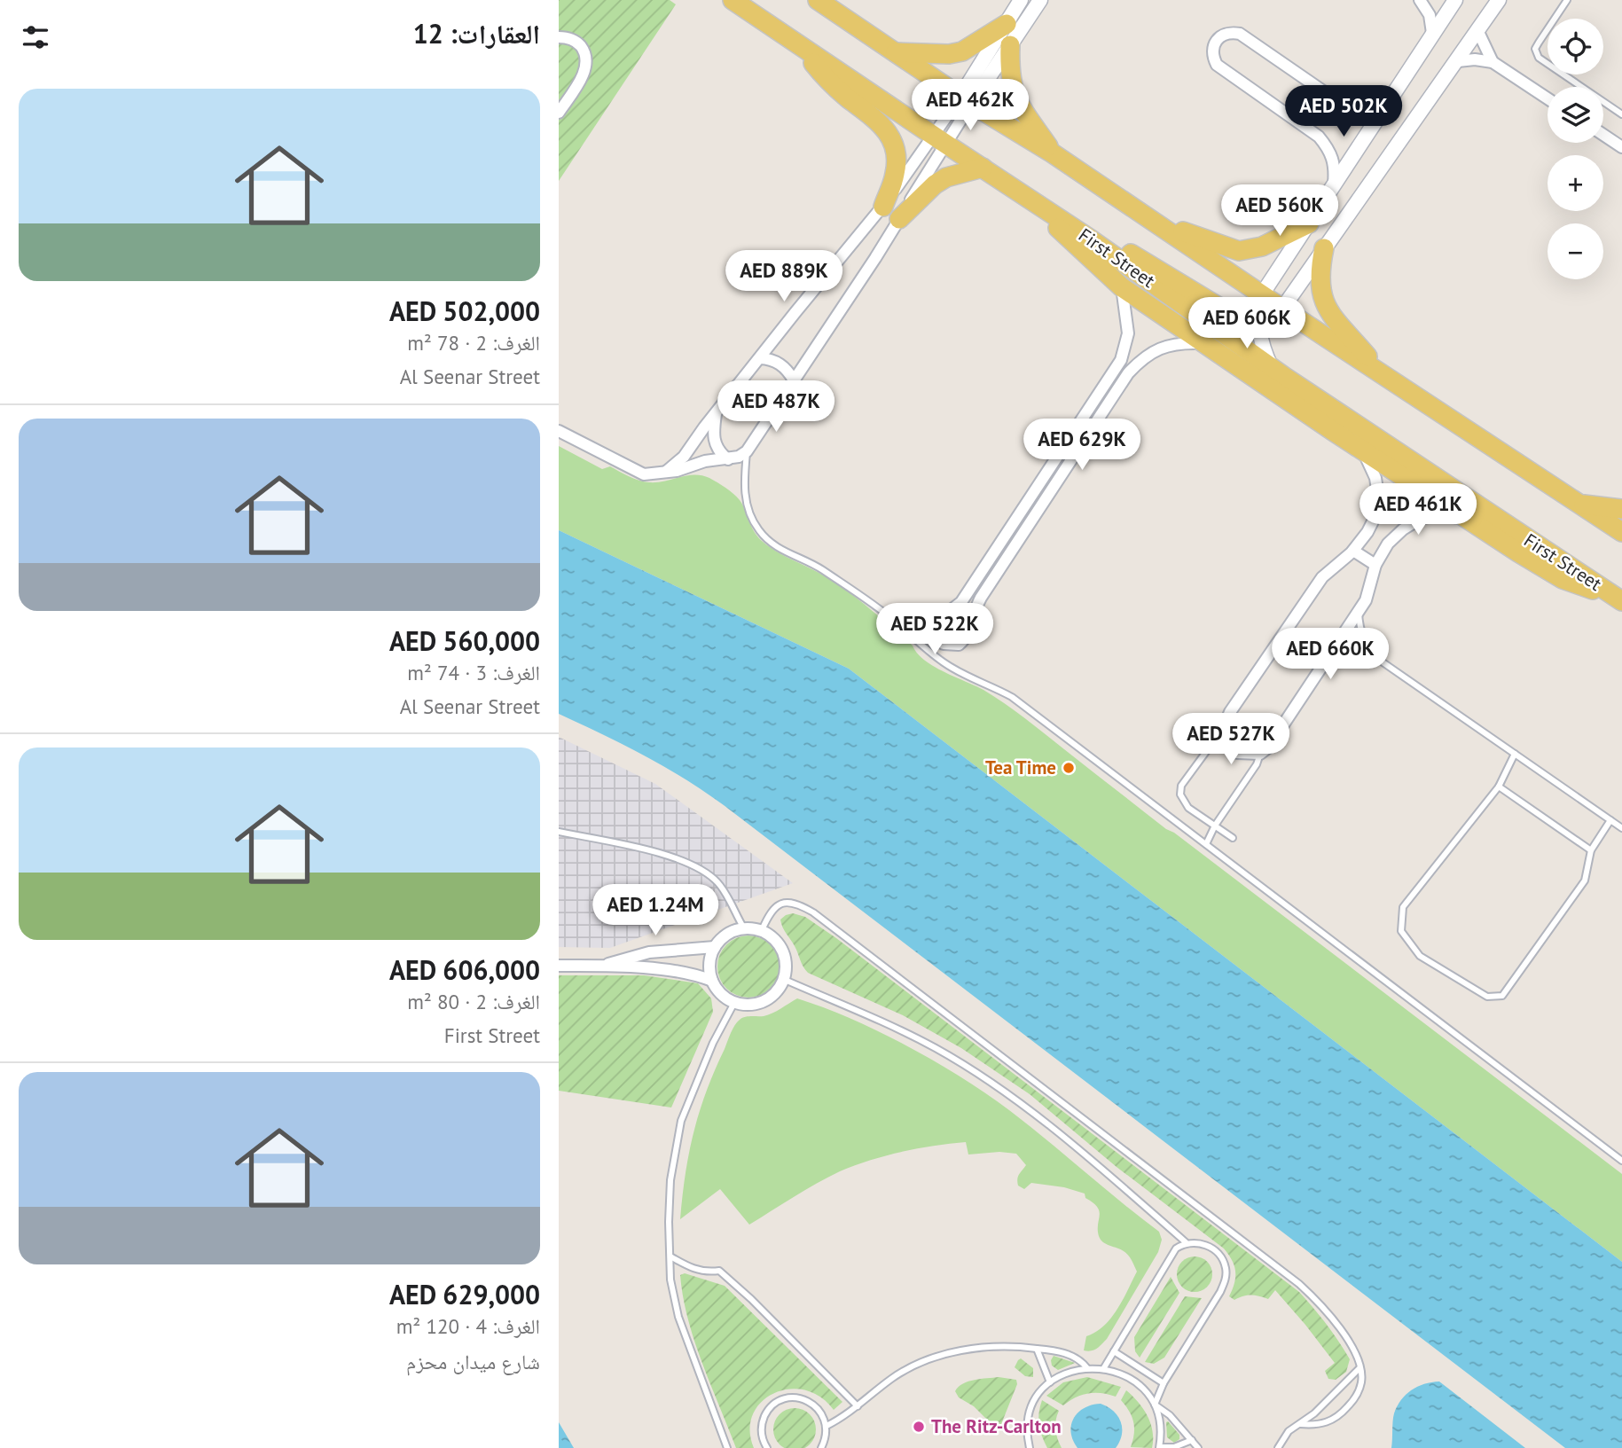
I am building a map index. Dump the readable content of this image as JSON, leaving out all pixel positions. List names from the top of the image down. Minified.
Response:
{"streets":{"main road":["First Street"]},"places":["Tea Time","The Ritz-Carlton"],"page":{"heading":"العقارات: 12","map_buttons":["+","−"],"list":[{"name":"AED 502,000","note":"الغرف: 2 · 78 m² · Al Seenar Street"},{"name":"AED 560,000","note":"الغرف: 3 · 74 m² · Al Seenar Street"},{"name":"AED 606,000","note":"الغرف: 2 · 80 m² · First Street"},{"name":"AED 629,000","note":"الغرف: 4 · 120 m² · شارع ميدان محزم"}],"price":["AED 462K","AED 502K","AED 560K","AED 889K","AED 606K","AED 487K","AED 629K","AED 461K","AED 522K","AED 660K","AED 527K","AED 1.24M"]}}
